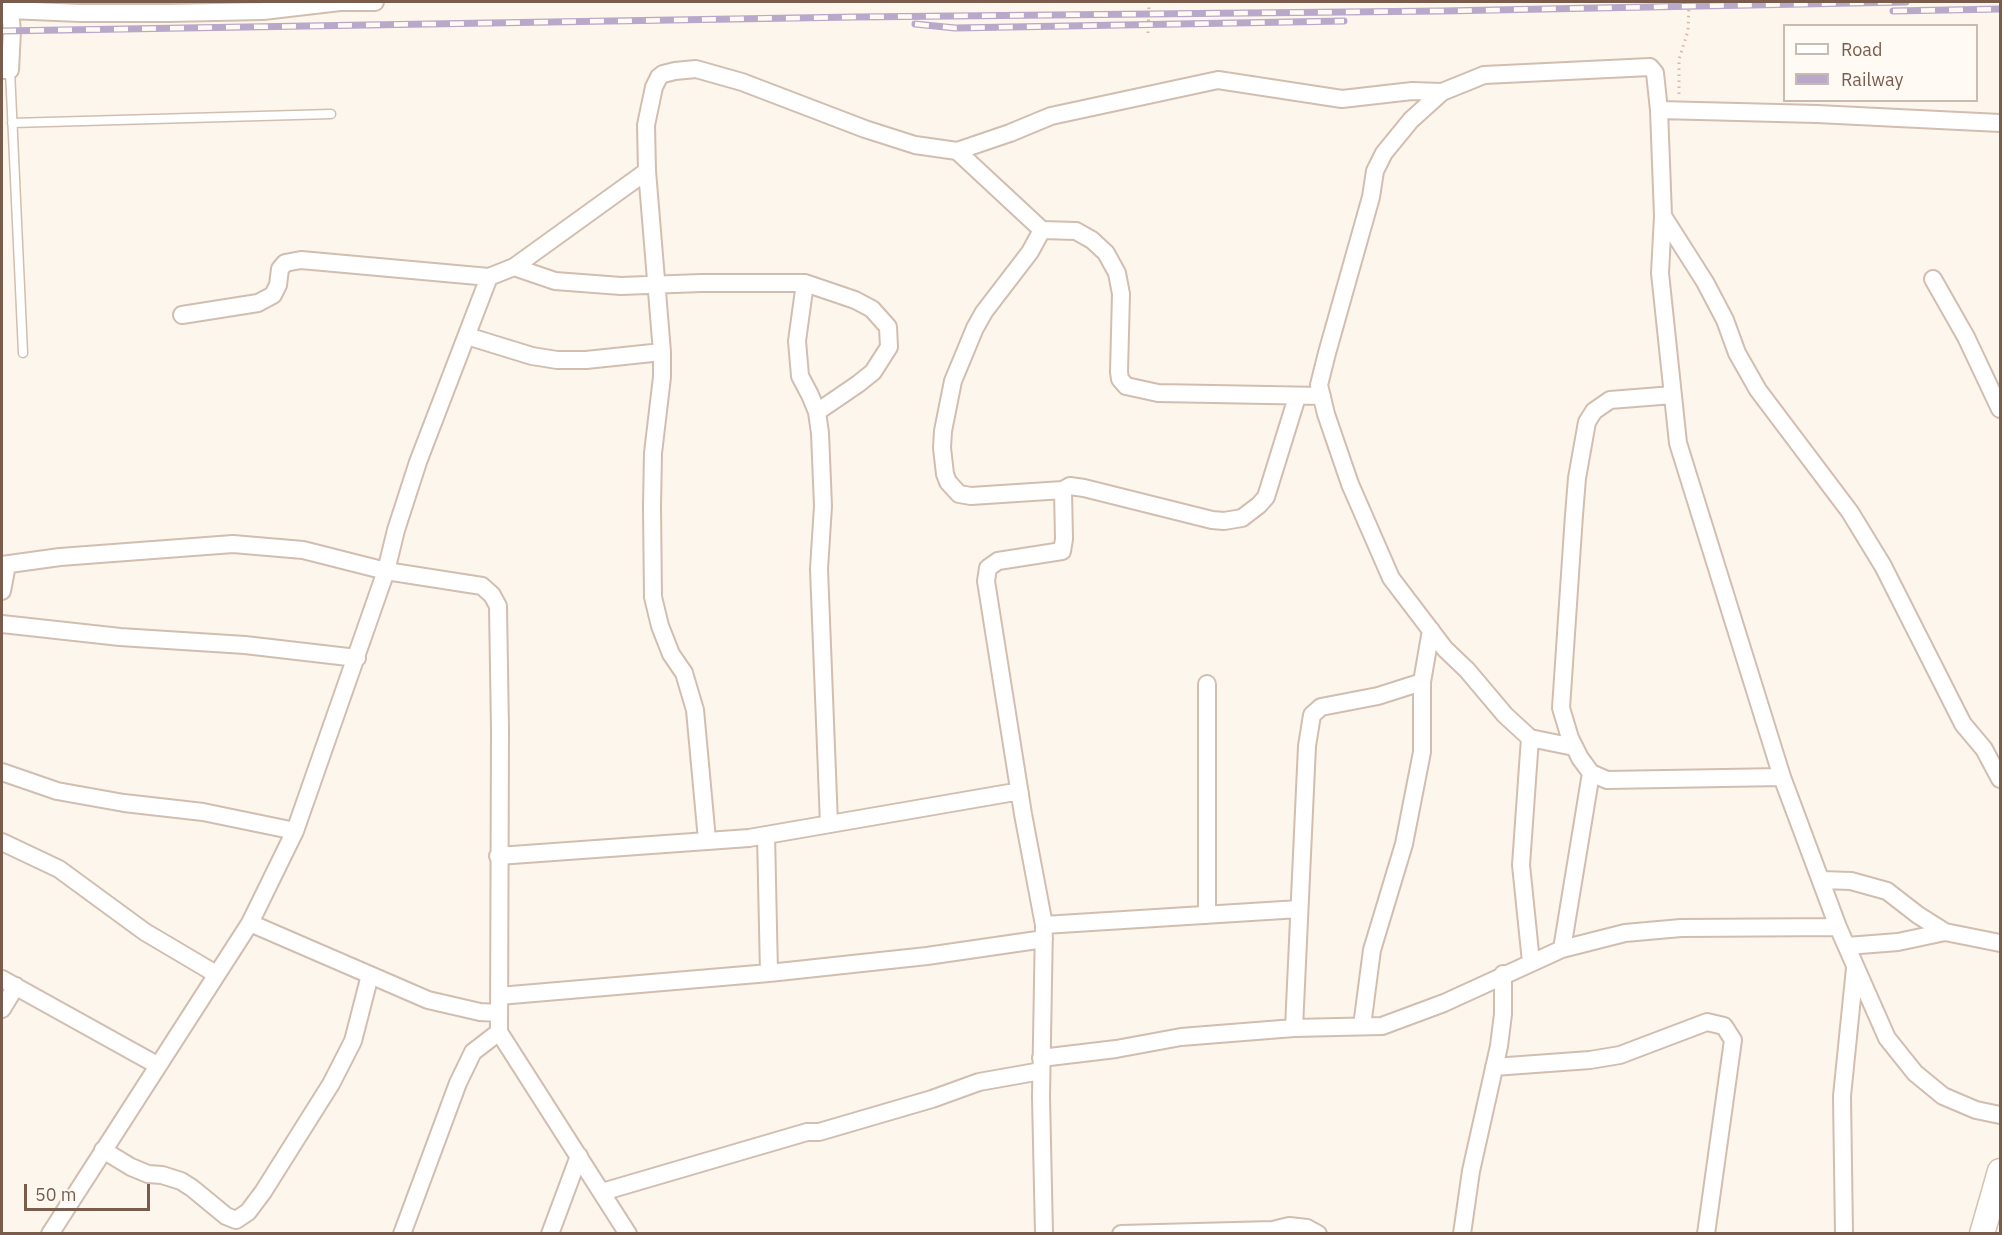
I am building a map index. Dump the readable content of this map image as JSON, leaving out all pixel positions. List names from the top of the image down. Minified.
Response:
{"legend":["Road","Railway"],"scale_bar":"50 m"}
